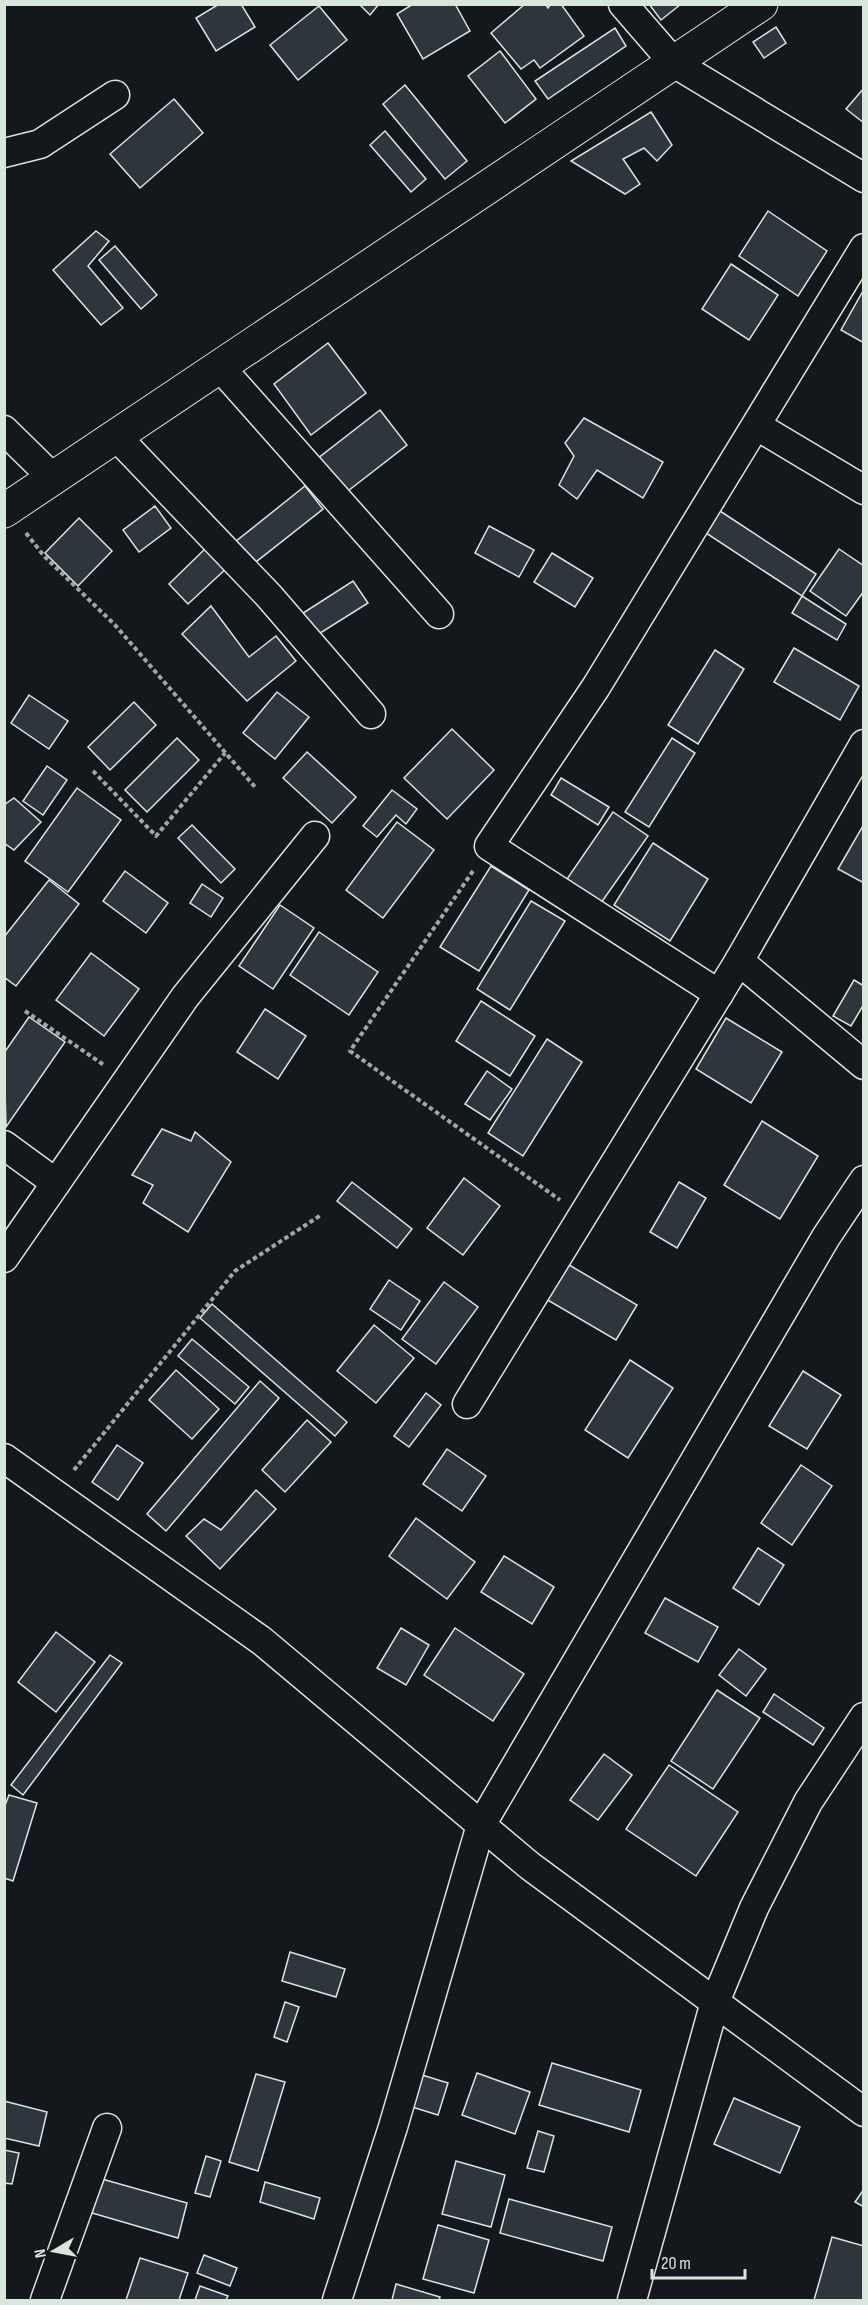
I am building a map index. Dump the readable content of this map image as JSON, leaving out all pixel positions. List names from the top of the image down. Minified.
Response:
{"scale_bar":"20 m","north":"left"}
